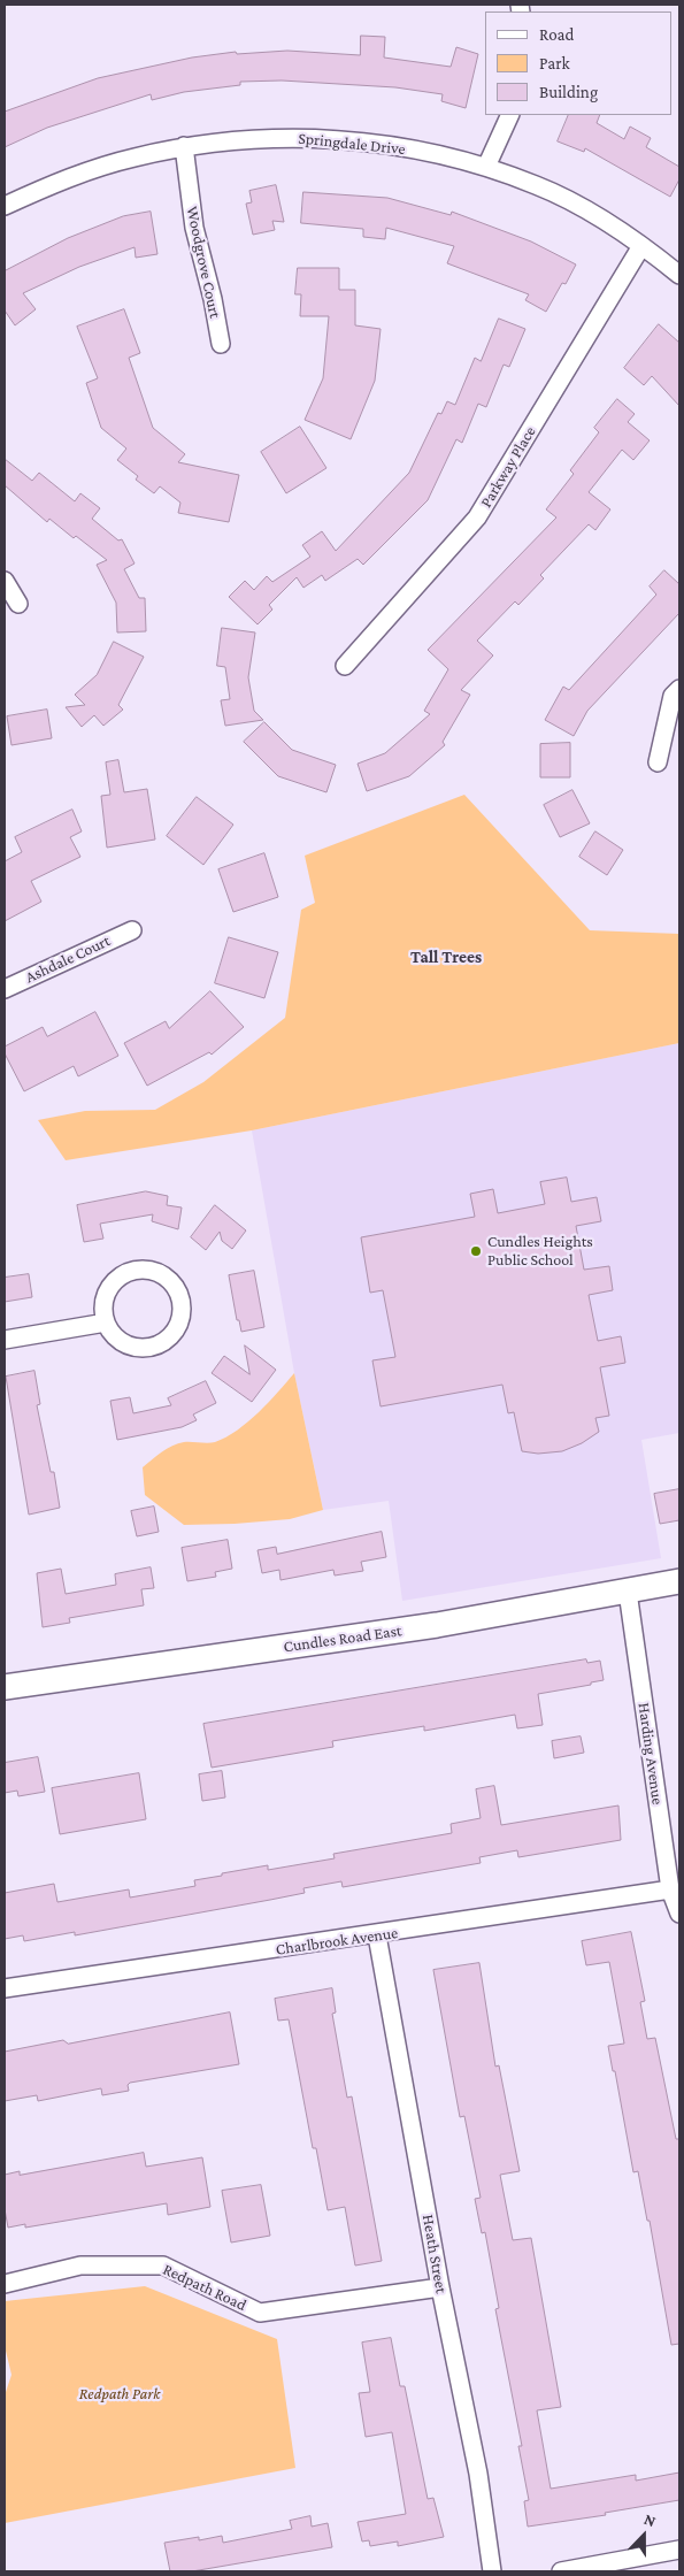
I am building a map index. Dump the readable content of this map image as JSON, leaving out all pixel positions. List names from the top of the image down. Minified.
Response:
{"streets":{"main road":["Cundles Road East"],"street":["Springdale Drive","Woodgrove Court","Parkway Place","Ashdale Court","Harding Avenue","Charlbrook Avenue","Heath Street","Redpath Road"]},"crossings":[["Springdale Drive","Woodgrove Court"],["Springdale Drive","Parkway Place"],["Cundles Road East","Harding Avenue"],["Harding Avenue","Charlbrook Avenue"],["Charlbrook Avenue","Heath Street"],["Heath Street","Redpath Road"]],"districts":["Tall Trees"],"parks":["Redpath Park"],"places":["Cundles Heights Public School"],"legend":["Road","Park","Building"],"north":"top"}
